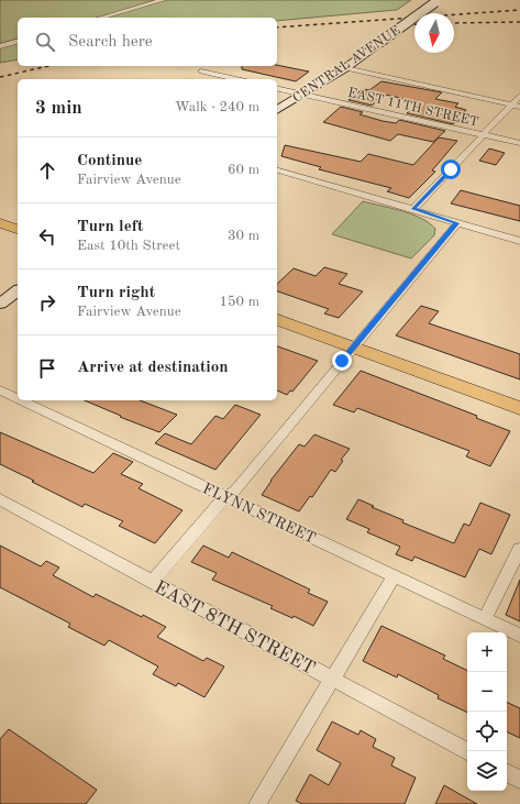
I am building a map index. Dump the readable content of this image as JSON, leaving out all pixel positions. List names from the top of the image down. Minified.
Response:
{"streets":{"main road":["CENTRAL AVENUE"],"street":["EAST 11TH STREET","FLYNN STREET","EAST 8TH STREET"]},"crossings":[["CENTRAL AVENUE","EAST 11TH STREET"]],"north":"bottom","page":{"search":"Search here","heading":["3 min","Walk · 240 m"],"list":[["Continue","Fairview Avenue","60 m"],["Turn left","East 10th Street","30 m"],["Turn right","Fairview Avenue","150 m"],"Arrive at destination"],"map_buttons":["+","−"]}}
